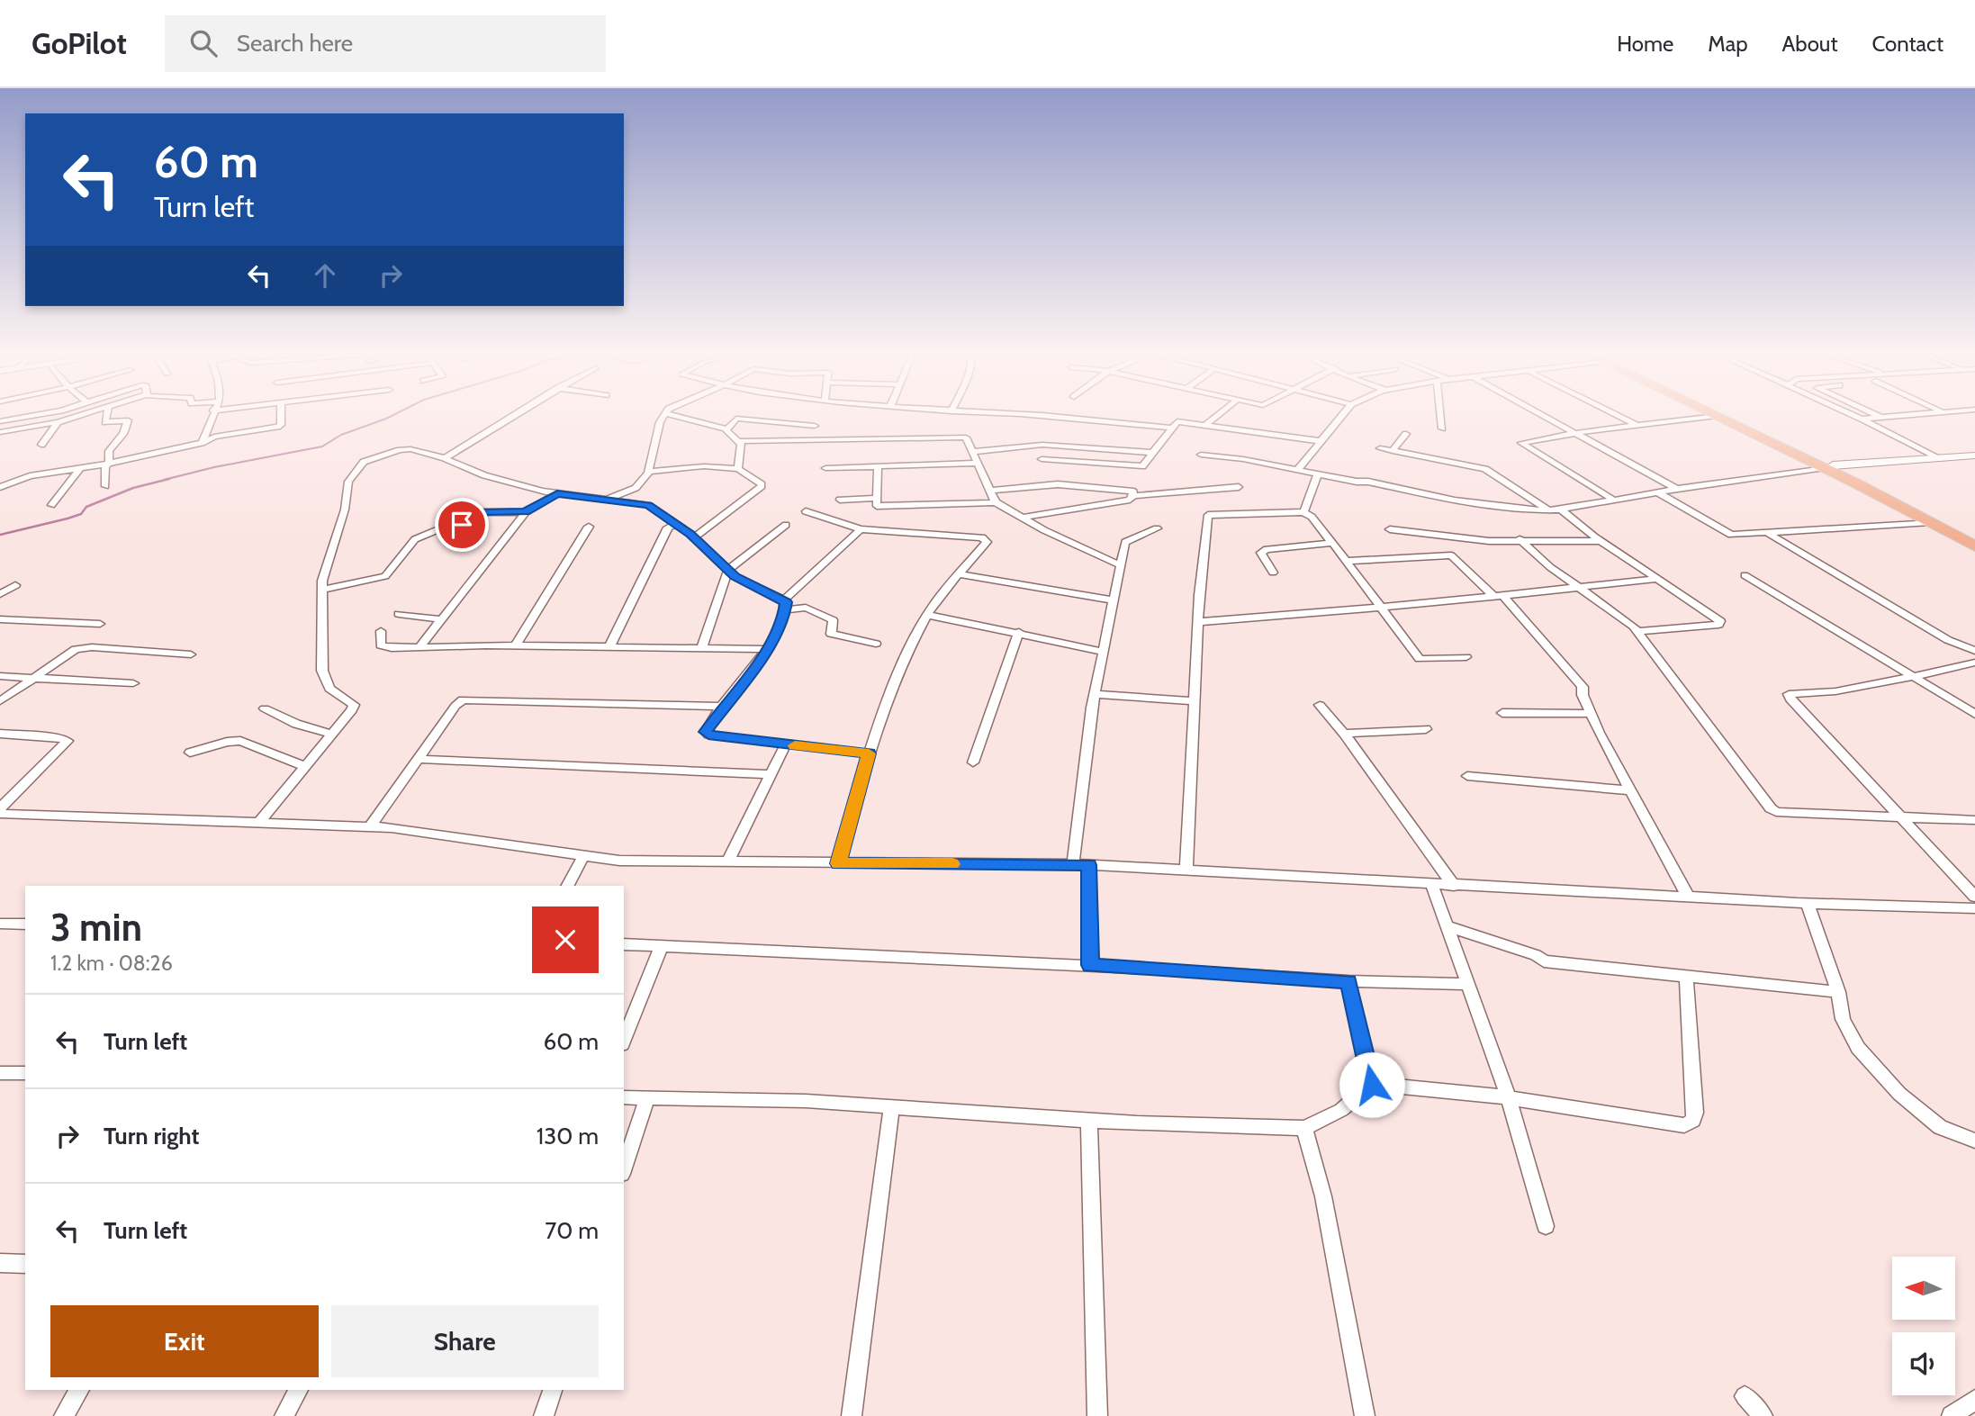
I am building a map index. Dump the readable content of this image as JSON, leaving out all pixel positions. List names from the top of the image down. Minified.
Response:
{"north":"left","page":{"header":"GoPilot","search":"Search here","nav":["Home","Map","About","Contact"],"turn":["60 m","Turn left"],"heading":["3 min","1.2 km · 08:26"],"list":[{"name":"Turn left","value":"60 m"},{"name":"Turn right","value":"130 m"},{"name":"Turn left","value":"70 m"}],"buttons":["Exit","Share"]}}
